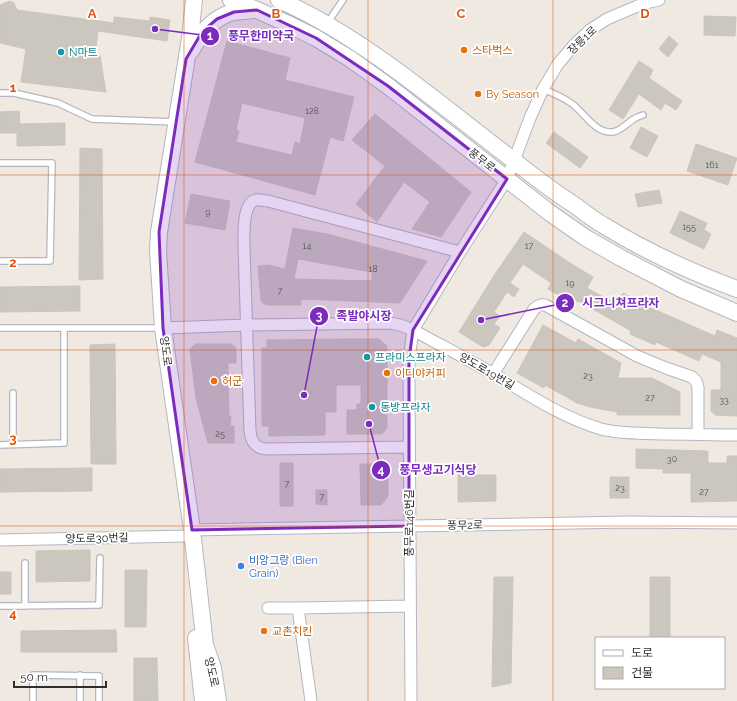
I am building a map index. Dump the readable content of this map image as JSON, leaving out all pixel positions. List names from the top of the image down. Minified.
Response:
{"streets":{"street":["장릉1로","풍무로","양도로","양도로19번길","풍무로146번길","풍무2로","양도로30번길"]},"crossings":[["장릉1로","풍무로"],["장릉1로","풍무로146번길"],["풍무로","풍무로146번길"],["양도로","양도로19번길"],["양도로","풍무2로"],["양도로","양도로30번길"],["양도로19번길","풍무로146번길"],["풍무로146번길","풍무2로"],["풍무2로","양도로30번길"]],"places":["풍무한미약국","스타벅스","N마트","By Season","시그니쳐프라자","프라미스프라자","이디야커피","허군","족발야시장","동방프라자","풍무생고기식당","비앙그랑 (Bien Grain)","교촌치킨"],"house_numbers":["128","161","9","155","14","17","18","19","7","23","27","33","25","30","7","23","27","7"],"legend":["도로","건물"],"scale_bar":"50 m","grid":{"columns":["A","B","C","D"],"rows":["1","2","3","4"]}}
